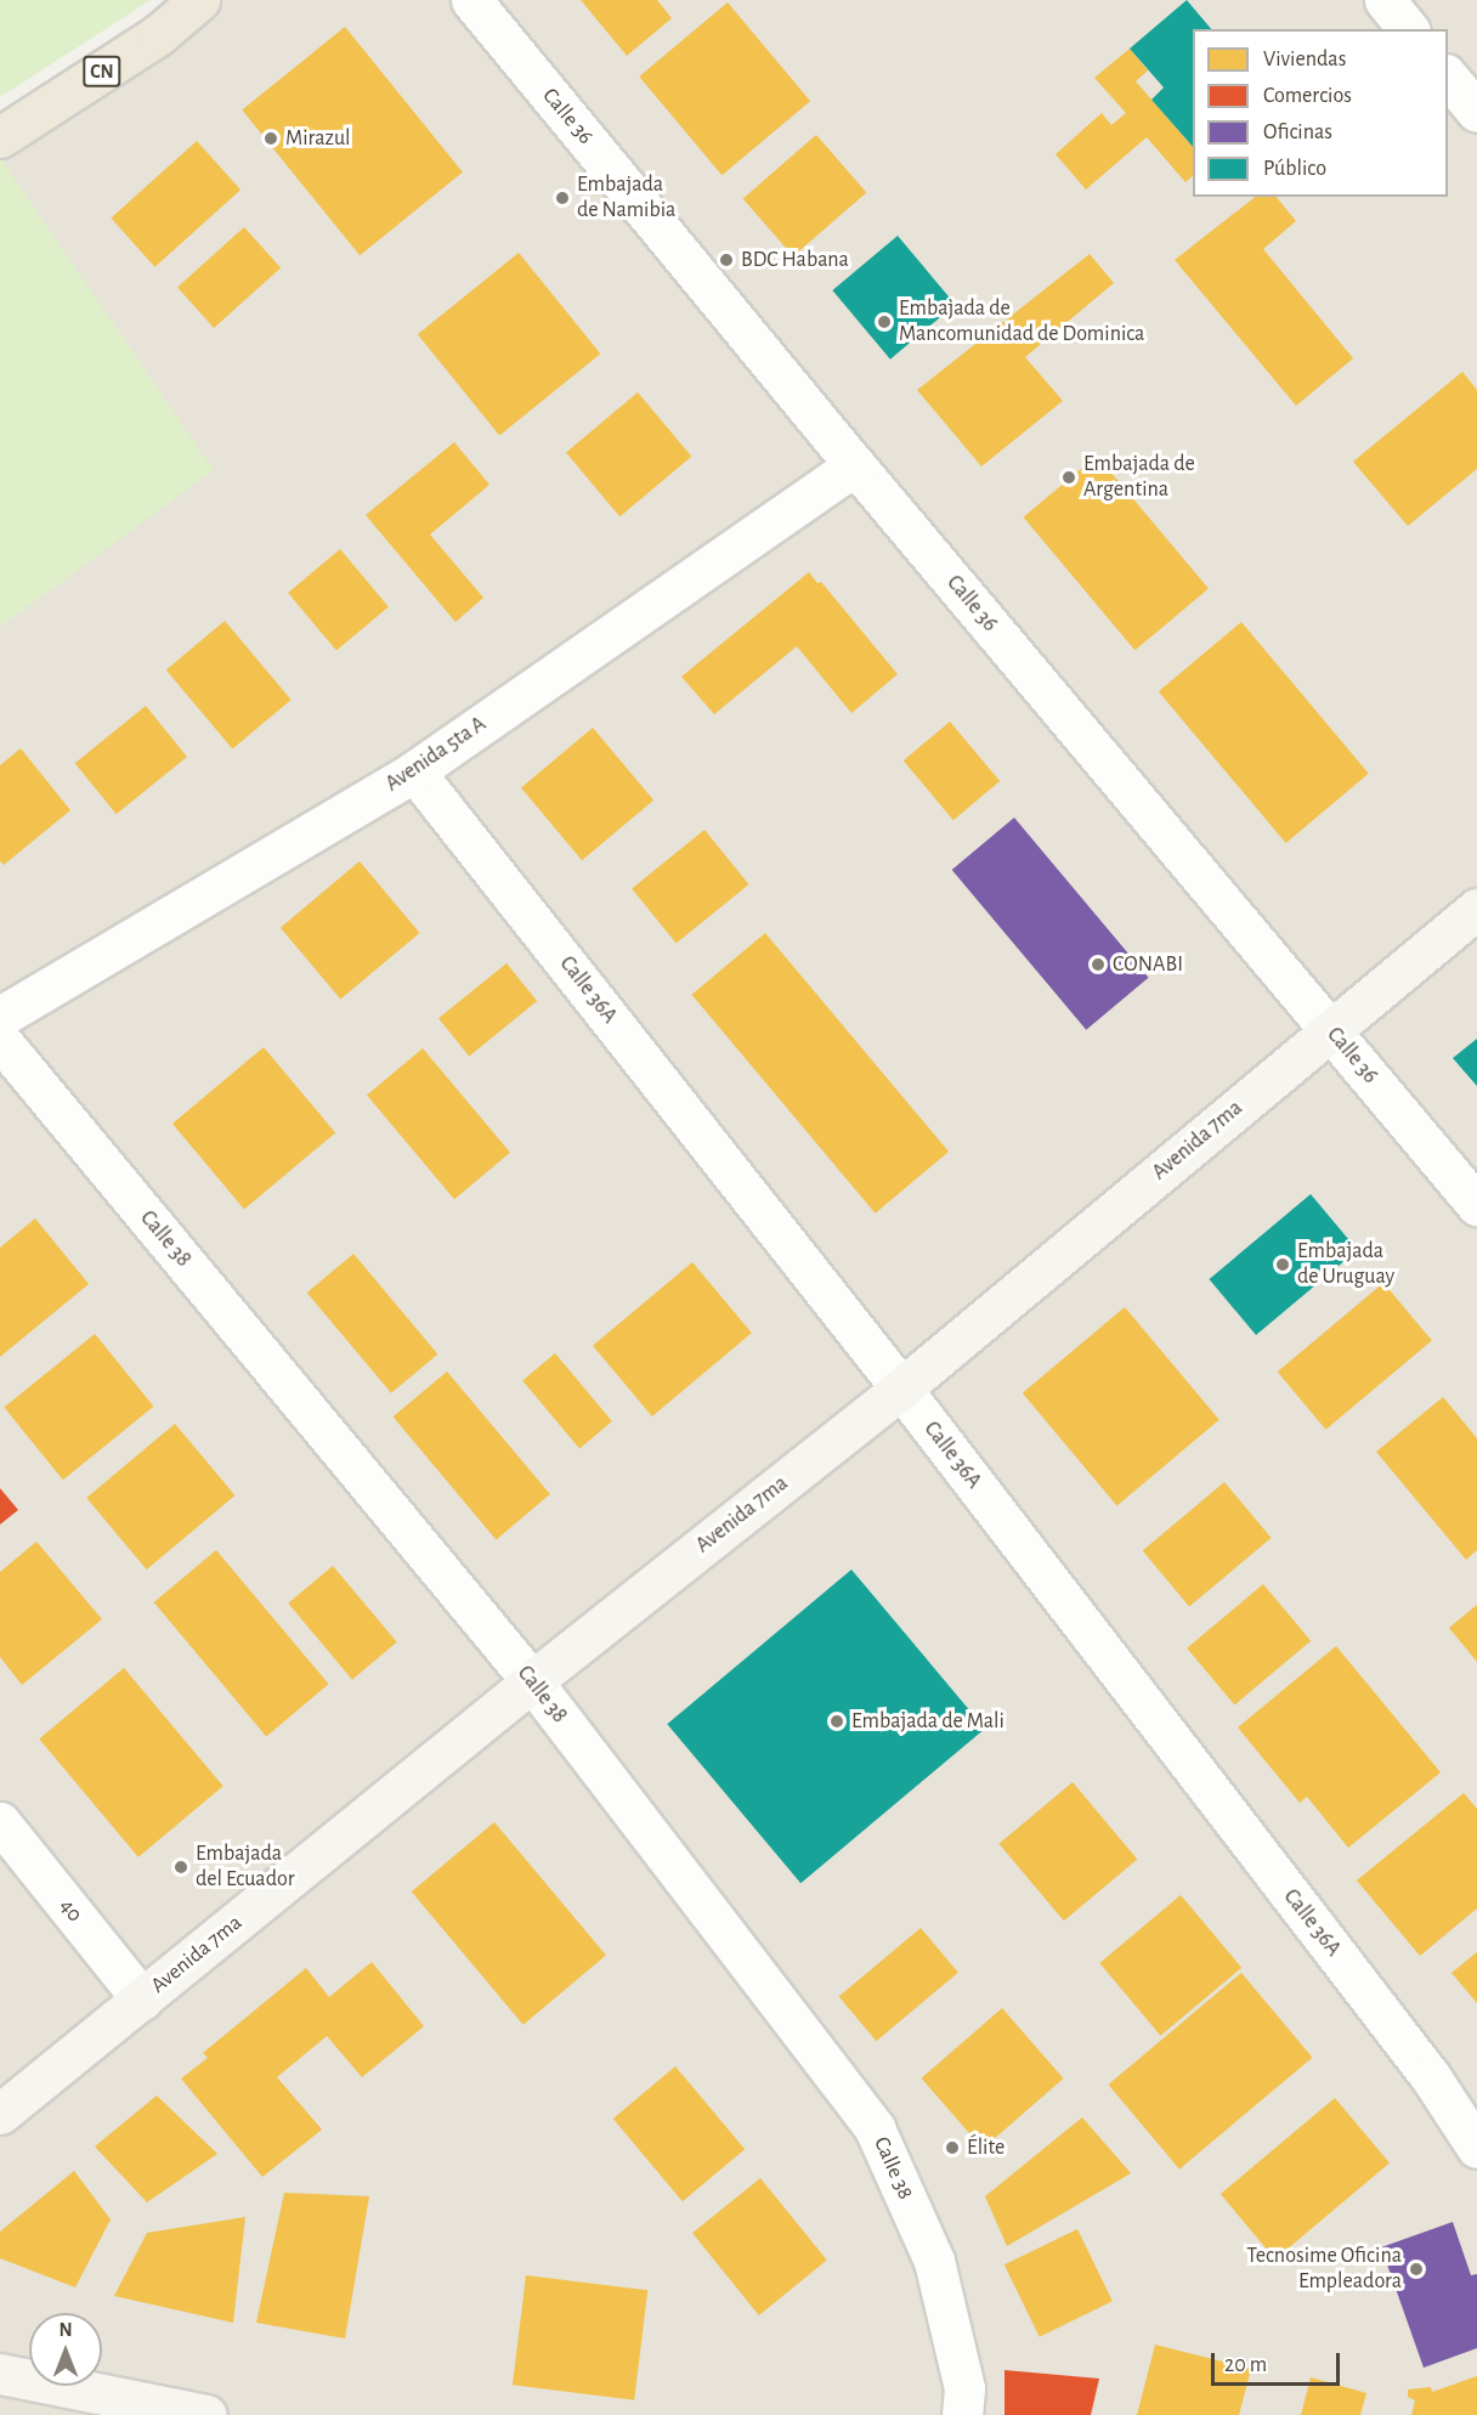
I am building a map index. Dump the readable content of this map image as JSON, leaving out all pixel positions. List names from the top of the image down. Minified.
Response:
{"streets":{"highway":["CN"],"main road":["Avenida 7ma"],"street":["Calle 36","Avenida 5ta A","Calle 36A","Calle 38","40"]},"crossings":[["Calle 36","Avenida 5ta A"],["Calle 36","Avenida 7ma"],["Avenida 5ta A","Calle 36A"],["Calle 36A","Avenida 7ma"],["Avenida 7ma","Calle 38"],["Avenida 7ma","40"]],"places":["Mirazul","Embajada de Namibia","BDC Habana","Embajada de Mancomunidad de Dominica","Embajada de Argentina","CONABI","Embajada de Uruguay","Embajada de Mali","Embajada del Ecuador","Élite","Tecnosime Oficina Empleadora"],"legend":["Viviendas","Comercios","Oficinas","Público"],"scale_bar":"20 m","north":"top"}
